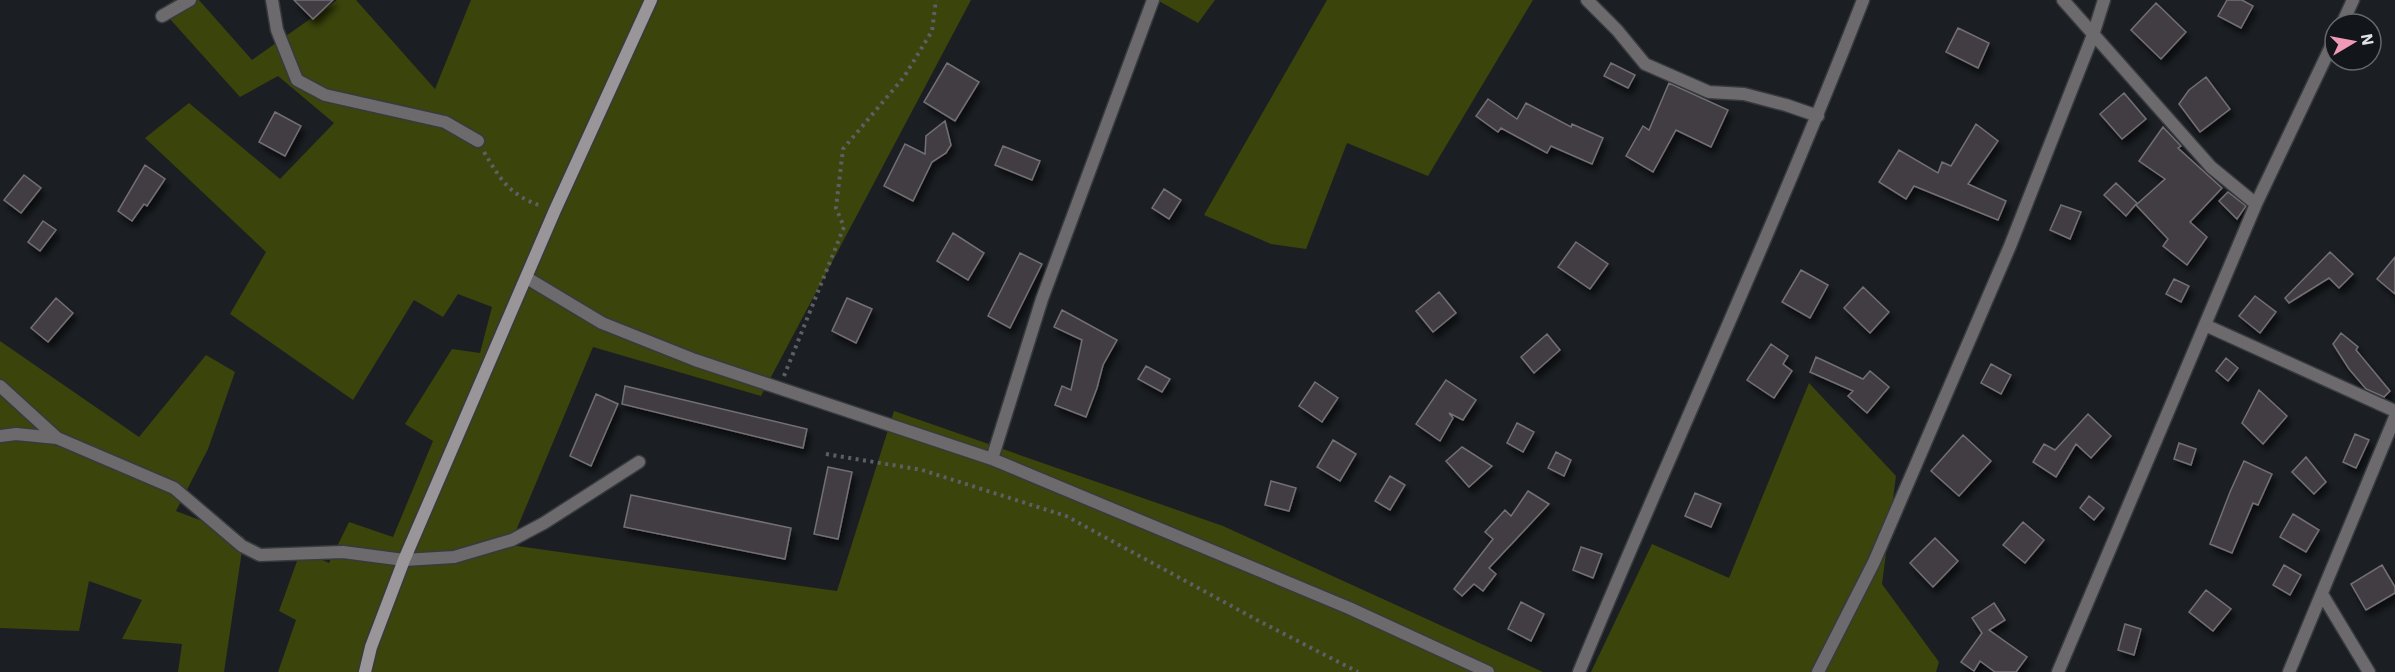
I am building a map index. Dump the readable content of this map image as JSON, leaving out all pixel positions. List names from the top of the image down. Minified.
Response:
{"north":"right"}
